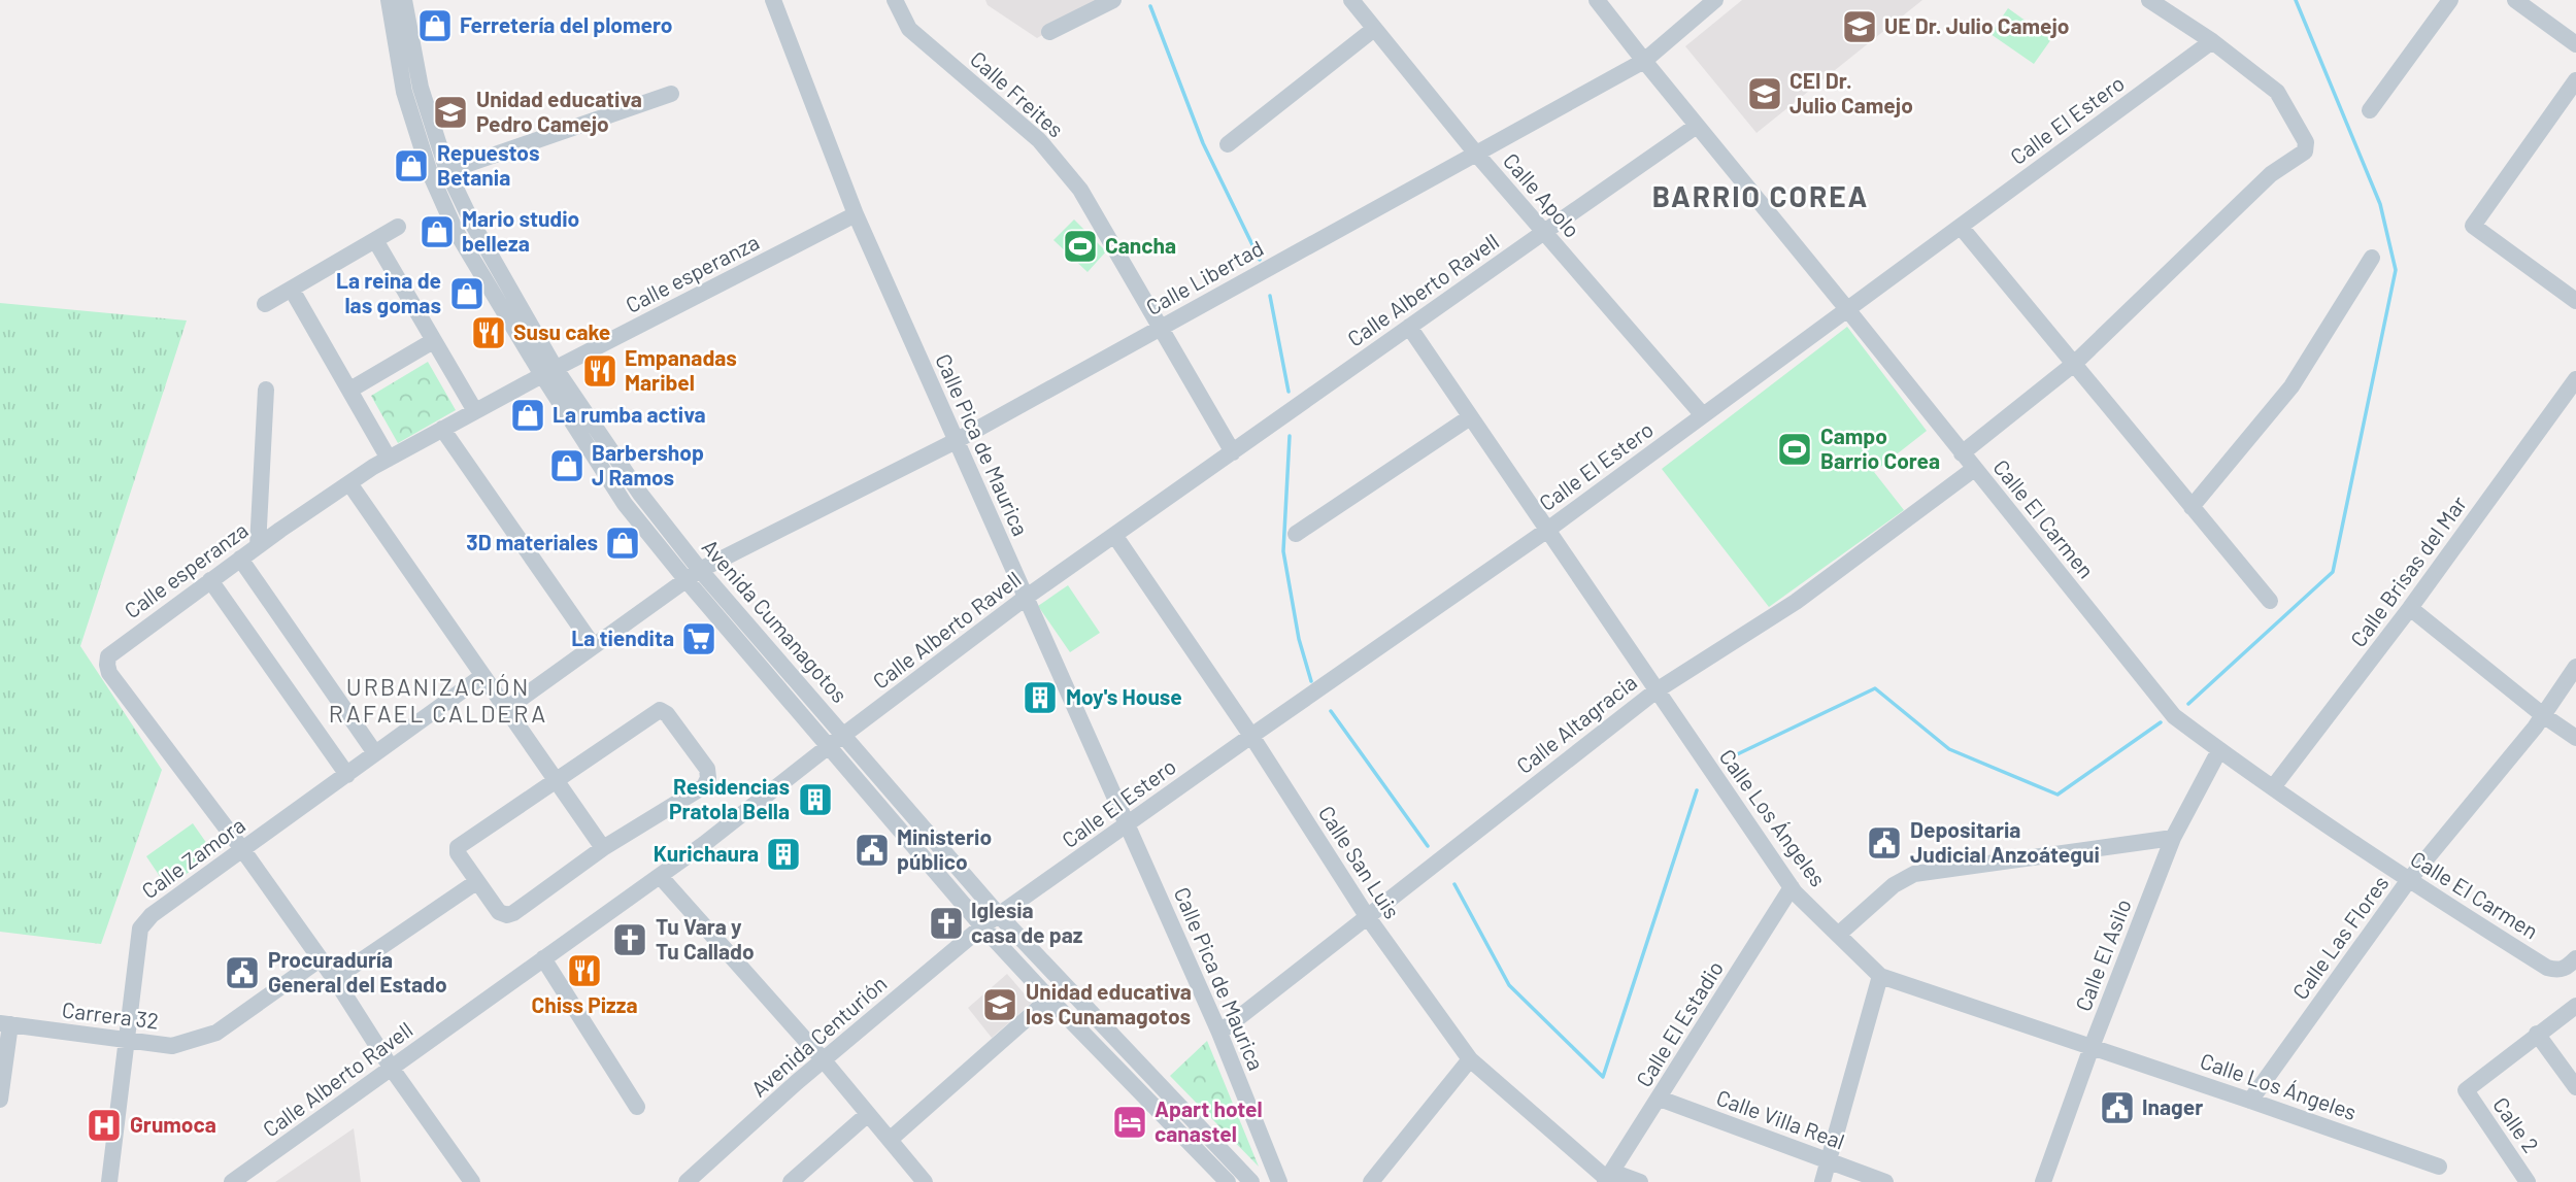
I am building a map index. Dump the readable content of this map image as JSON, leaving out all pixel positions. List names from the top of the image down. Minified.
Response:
{"streets":{"street":["Calle Freites","Calle El Estero","Calle Apolo","Calle esperanza","Calle Libertad","Calle Alberto Ravell","Calle Pica de Maurica","Calle El Carmen","Calle Brisas del Mar","Avenida Cumanagotos","Calle Altagracia","Calle Los Ángeles","Calle Zamora","Calle San Luis","Calle Las Flores","Calle El Asilo","Carrera 32","Calle El Estadio","Avenida Centurión","Calle Villa Real","Calle 2"]},"crossings":[["Calle Freites","Calle Libertad"],["Calle Freites","Calle Alberto Ravell"],["Calle El Estero","Calle Apolo"],["Calle El Estero","Calle Pica de Maurica"],["Calle El Estero","Calle El Carmen"],["Calle El Estero","Avenida Cumanagotos"],["Calle El Estero","Calle Los Ángeles"],["Calle El Estero","Calle San Luis"],["Calle El Estero","Avenida Centurión"],["Calle Apolo","Calle Libertad"],["Calle Apolo","Calle Alberto Ravell"],["Calle esperanza","Calle Alberto Ravell"],["Calle esperanza","Calle Pica de Maurica"],["Calle esperanza","Avenida Cumanagotos"],["Calle esperanza","Calle Zamora"],["Calle esperanza","Carrera 32"],["Calle Libertad","Calle Pica de Maurica"],["Calle Libertad","Calle El Carmen"],["Calle Libertad","Avenida Cumanagotos"],["Calle Alberto Ravell","Calle Pica de Maurica"],["Calle Alberto Ravell","Calle El Carmen"],["Calle Alberto Ravell","Avenida Cumanagotos"],["Calle Alberto Ravell","Calle Los Ángeles"],["Calle Alberto Ravell","Calle San Luis"],["Calle Pica de Maurica","Calle Altagracia"],["Calle El Carmen","Calle Brisas del Mar"],["Calle El Carmen","Calle Altagracia"],["Calle El Carmen","Calle Las Flores"],["Calle El Carmen","Calle El Asilo"],["Avenida Cumanagotos","Avenida Centurión"],["Calle Altagracia","Calle Los Ángeles"],["Calle Altagracia","Calle San Luis"],["Calle Los Ángeles","Calle Las Flores"],["Calle Los Ángeles","Calle El Asilo"],["Calle Los Ángeles","Calle El Estadio"],["Calle Zamora","Carrera 32"],["Calle San Luis","Calle El Estadio"],["Calle El Estadio","Calle Villa Real"]],"districts":["BARRIO COREA","URBANIZACIÓN RAFAEL CALDERA"],"places":{"shop":["Ferretería del plomero","Repuestos Betania","Mario studio belleza","La reina de las gomas","La rumba activa","Barbershop J Ramos","3D materiales"],"school or university":["UE Dr. Julio Camejo","CEI Dr. Julio Camejo","Unidad educativa Pedro Camejo","Unidad educativa los Cunamagotos"],"sports":["Cancha","Campo Barrio Corea"],"restaurant":["Susu cake","Empanadas Maribel","Chiss Pizza"],"supermarket":["La tiendita"],"building":["Moy's House","Residencias Pratola Bella","Kurichaura"],"public building":["Depositaria Judicial Anzoátegui","Ministerio público","Procuraduría General del Estado","Inager"],"church":["Iglesia casa de paz","Tu Vara y Tu Callado"],"hotel":["Apart hotel canastel"],"hospital":["Grumoca"]}}
